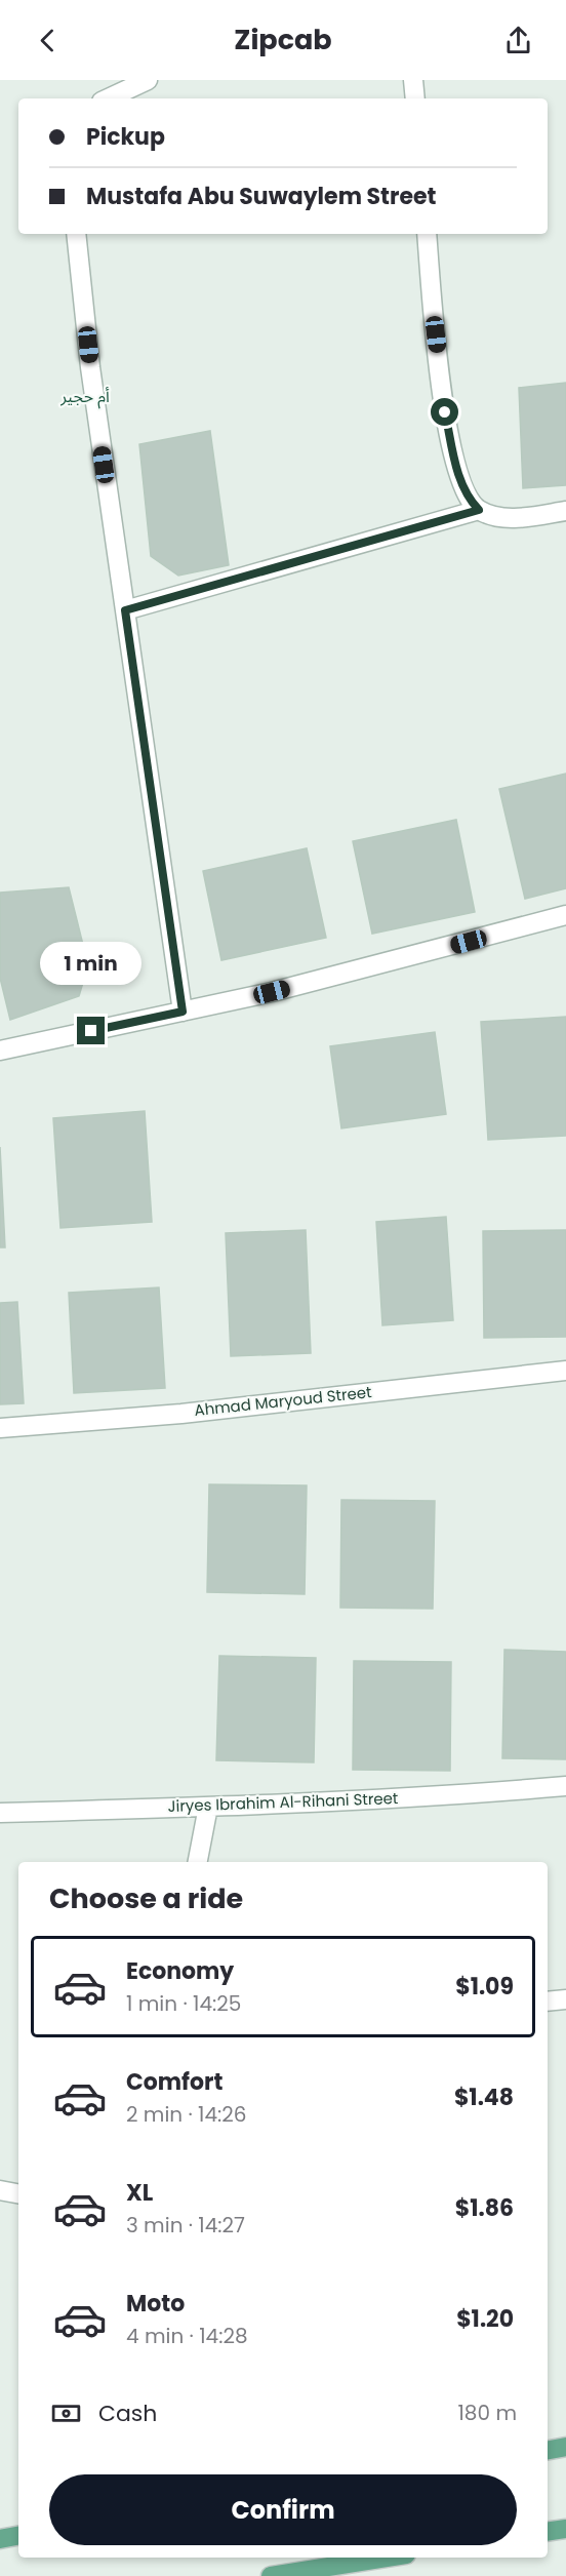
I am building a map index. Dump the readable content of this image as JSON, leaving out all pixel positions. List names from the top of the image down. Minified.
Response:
{"streets":{"street":["Ahmad Maryoud Street","Jiryes Ibrahim Al-Rihani Street"]},"districts":["أم حجير"],"page":{"header":"Zipcab","banner":["Pickup","Mustafa Abu Suwaylem Street"],"bubble":"1 min","heading":"Choose a ride","list":[{"name":"Economy","note":"1 min · 14:25","value":"$1.09"},{"name":"Comfort","note":"2 min · 14:26","value":"$1.48"},{"name":"XL","note":"3 min · 14:27","value":"$1.86"},{"name":"Moto","note":"4 min · 14:28","value":"$1.20"}],"pay":["Cash","180 m"],"buttons":"Confirm"}}
